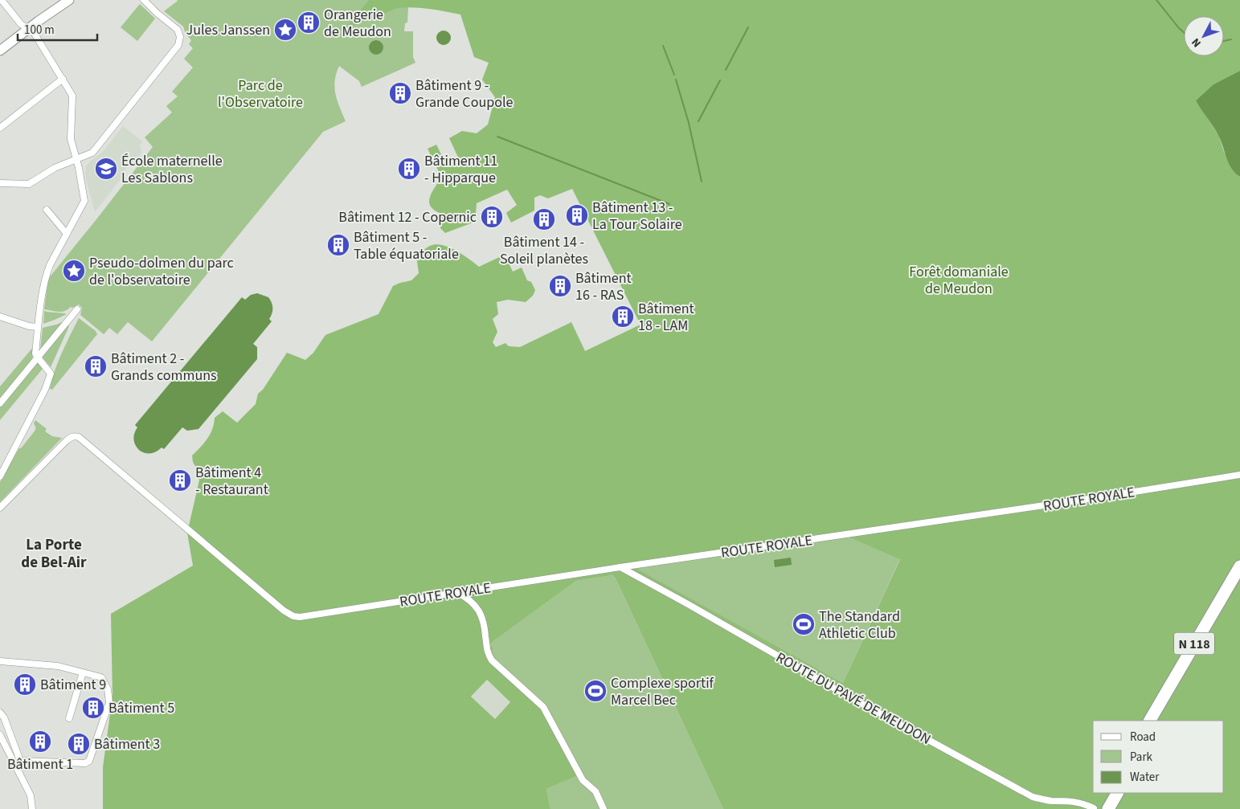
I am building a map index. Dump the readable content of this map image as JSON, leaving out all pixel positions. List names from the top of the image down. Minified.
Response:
{"streets":{"highway":["N 118"],"street":["ROUTE ROYALE","ROUTE DU PAVÉ DE MEUDON"]},"crossings":[["ROUTE ROYALE","ROUTE DU PAVÉ DE MEUDON"]],"districts":["La Porte de Bel-Air"],"parks":["Parc de l'Observatoire","Forêt domaniale de Meudon"],"places":{"building":["Orangerie de Meudon","Bâtiment 9 - Grande Coupole","Bâtiment 11 - Hipparque","Bâtiment 13 - La Tour Solaire","Bâtiment 12 - Copernic","Bâtiment 14 - Soleil planètes","Bâtiment 5 - Table équatoriale","Bâtiment 16 - RAS","Bâtiment 18 - LAM","Bâtiment 2 - Grands communs","Bâtiment 4 - Restaurant","Bâtiment 9","Bâtiment 5","Bâtiment 1","Bâtiment 3"],"place":["Jules Janssen","Pseudo-dolmen du parc de l'observatoire"],"school or university":["École maternelle Les Sablons"],"sports":["The Standard Athletic Club","Complexe sportif Marcel Bec"]},"legend":["Road","Park","Water"],"scale_bar":"100 m","north":"bottom left"}
